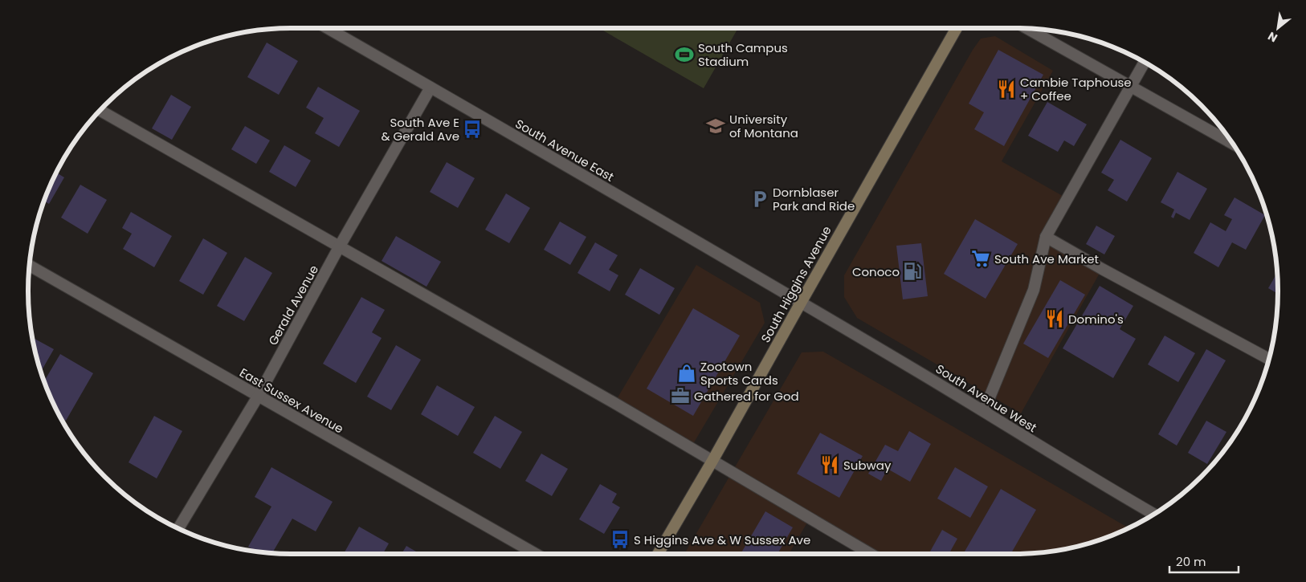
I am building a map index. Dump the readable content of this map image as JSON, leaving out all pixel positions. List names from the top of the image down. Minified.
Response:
{"streets":{"main road":["South Higgins Avenue"],"street":["South Avenue East","Gerald Avenue","South Avenue West","East Sussex Avenue"]},"crossings":[["South Avenue East","South Higgins Avenue"],["South Avenue East","Gerald Avenue"],["South Avenue East","South Avenue West"],["South Higgins Avenue","South Avenue West"],["Gerald Avenue","East Sussex Avenue"]],"places":{"sports":["South Campus Stadium"],"restaurant":["Cambie Taphouse + Coffee","Domino's","Subway"],"school or university":["University of Montana"],"bus stop":["South Ave E & Gerald Ave","S Higgins Ave & W Sussex Ave"],"parking":["Dornblaser Park and Ride"],"supermarket":["South Ave Market"],"fuel station":["Conoco"],"shop":["Zootown Sports Cards"],"office":["Gathered for God"]},"scale_bar":"20 m","north":"bottom left"}
